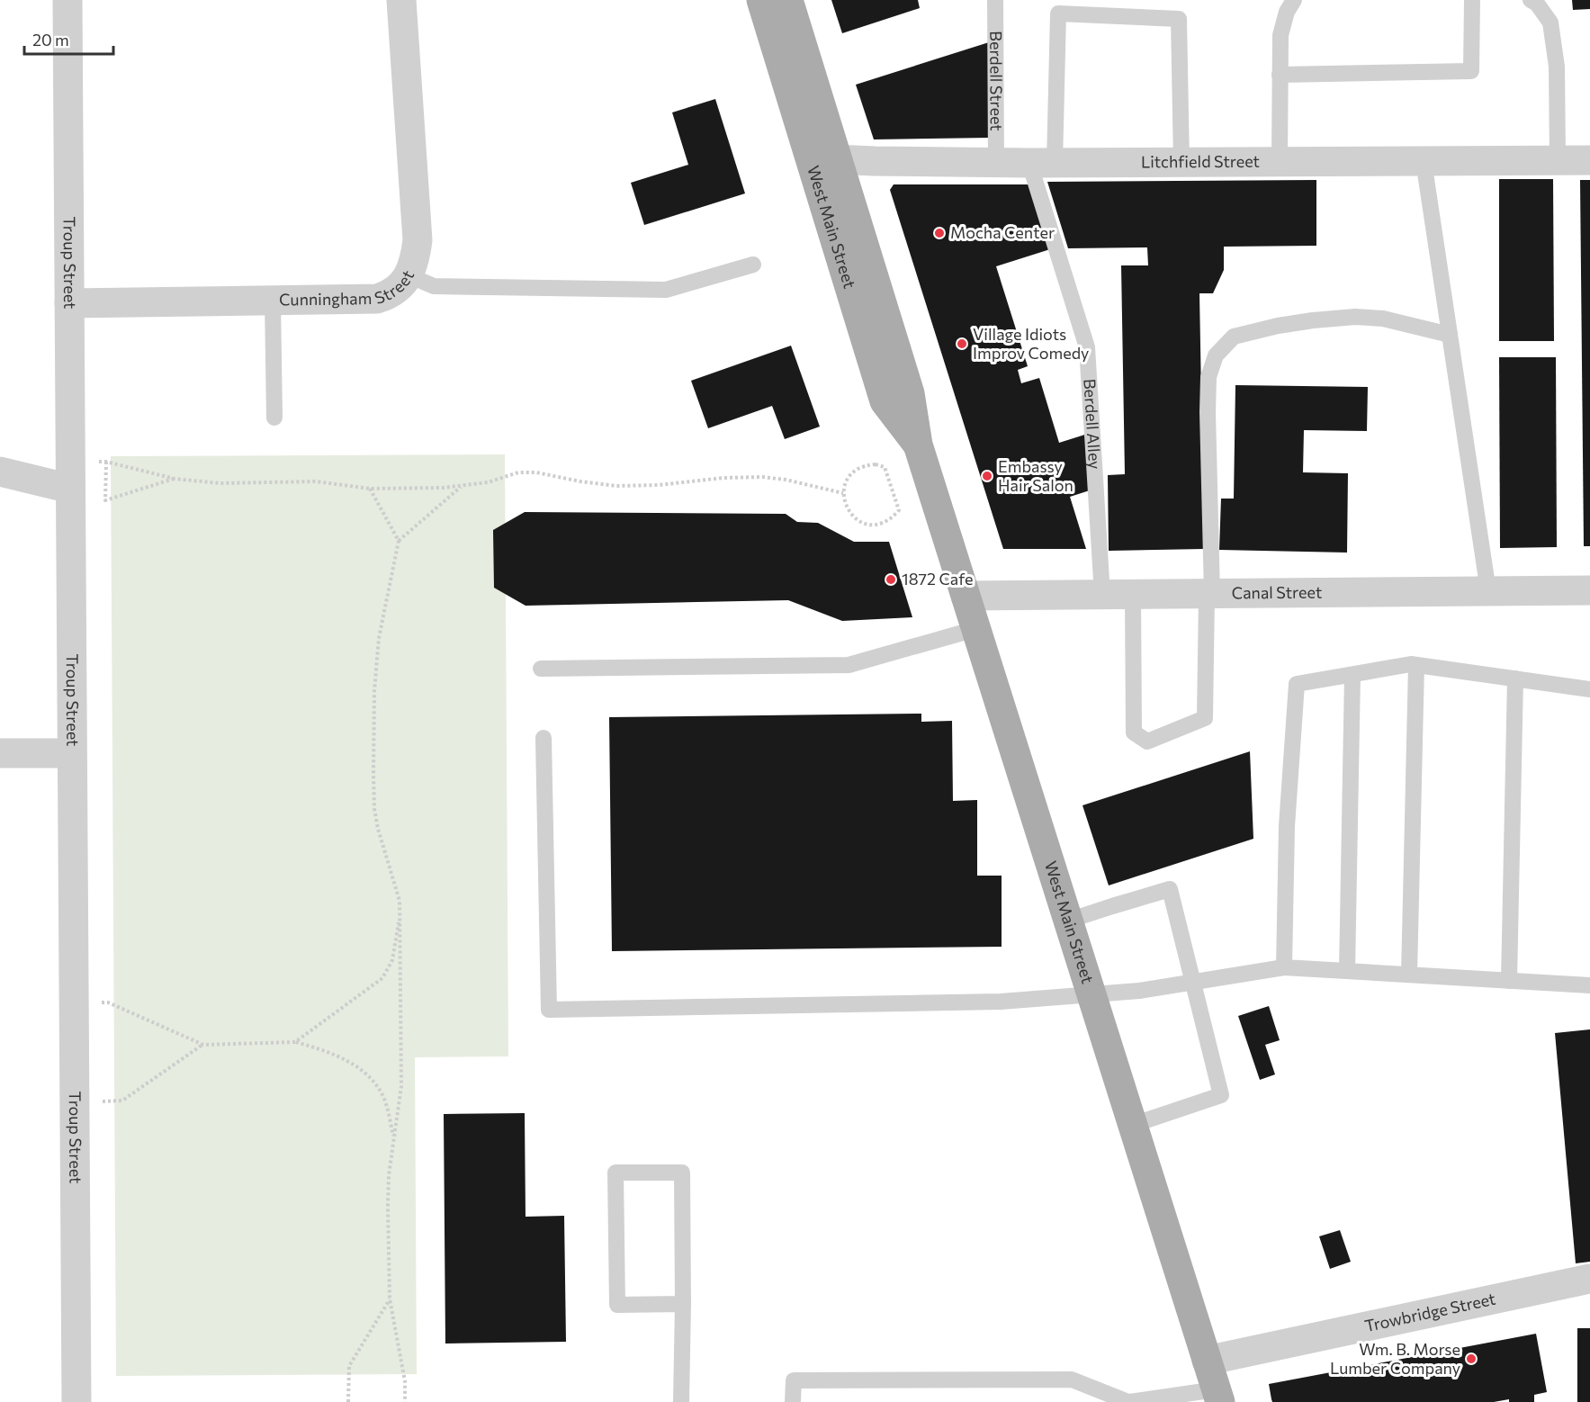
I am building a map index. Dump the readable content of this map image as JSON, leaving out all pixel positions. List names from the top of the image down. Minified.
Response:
{"streets":{"main road":["West Main Street"],"street":["Litchfield Street","Troup Street","Cunningham Street","Canal Street","Trowbridge Street"],"lane":["Berdell Street","Berdell Alley"]},"crossings":[["Berdell Street","Litchfield Street"],["Litchfield Street","West Main Street"],["Litchfield Street","Berdell Alley"],["West Main Street","Canal Street"],["West Main Street","Trowbridge Street"],["Troup Street","Cunningham Street"],["Berdell Alley","Canal Street"]],"places":["Mocha Center","Village Idiots Improv Comedy","Embassy Hair Salon","1872 Cafe","Wm. B. Morse Lumber Company"],"scale_bar":"20 m"}
